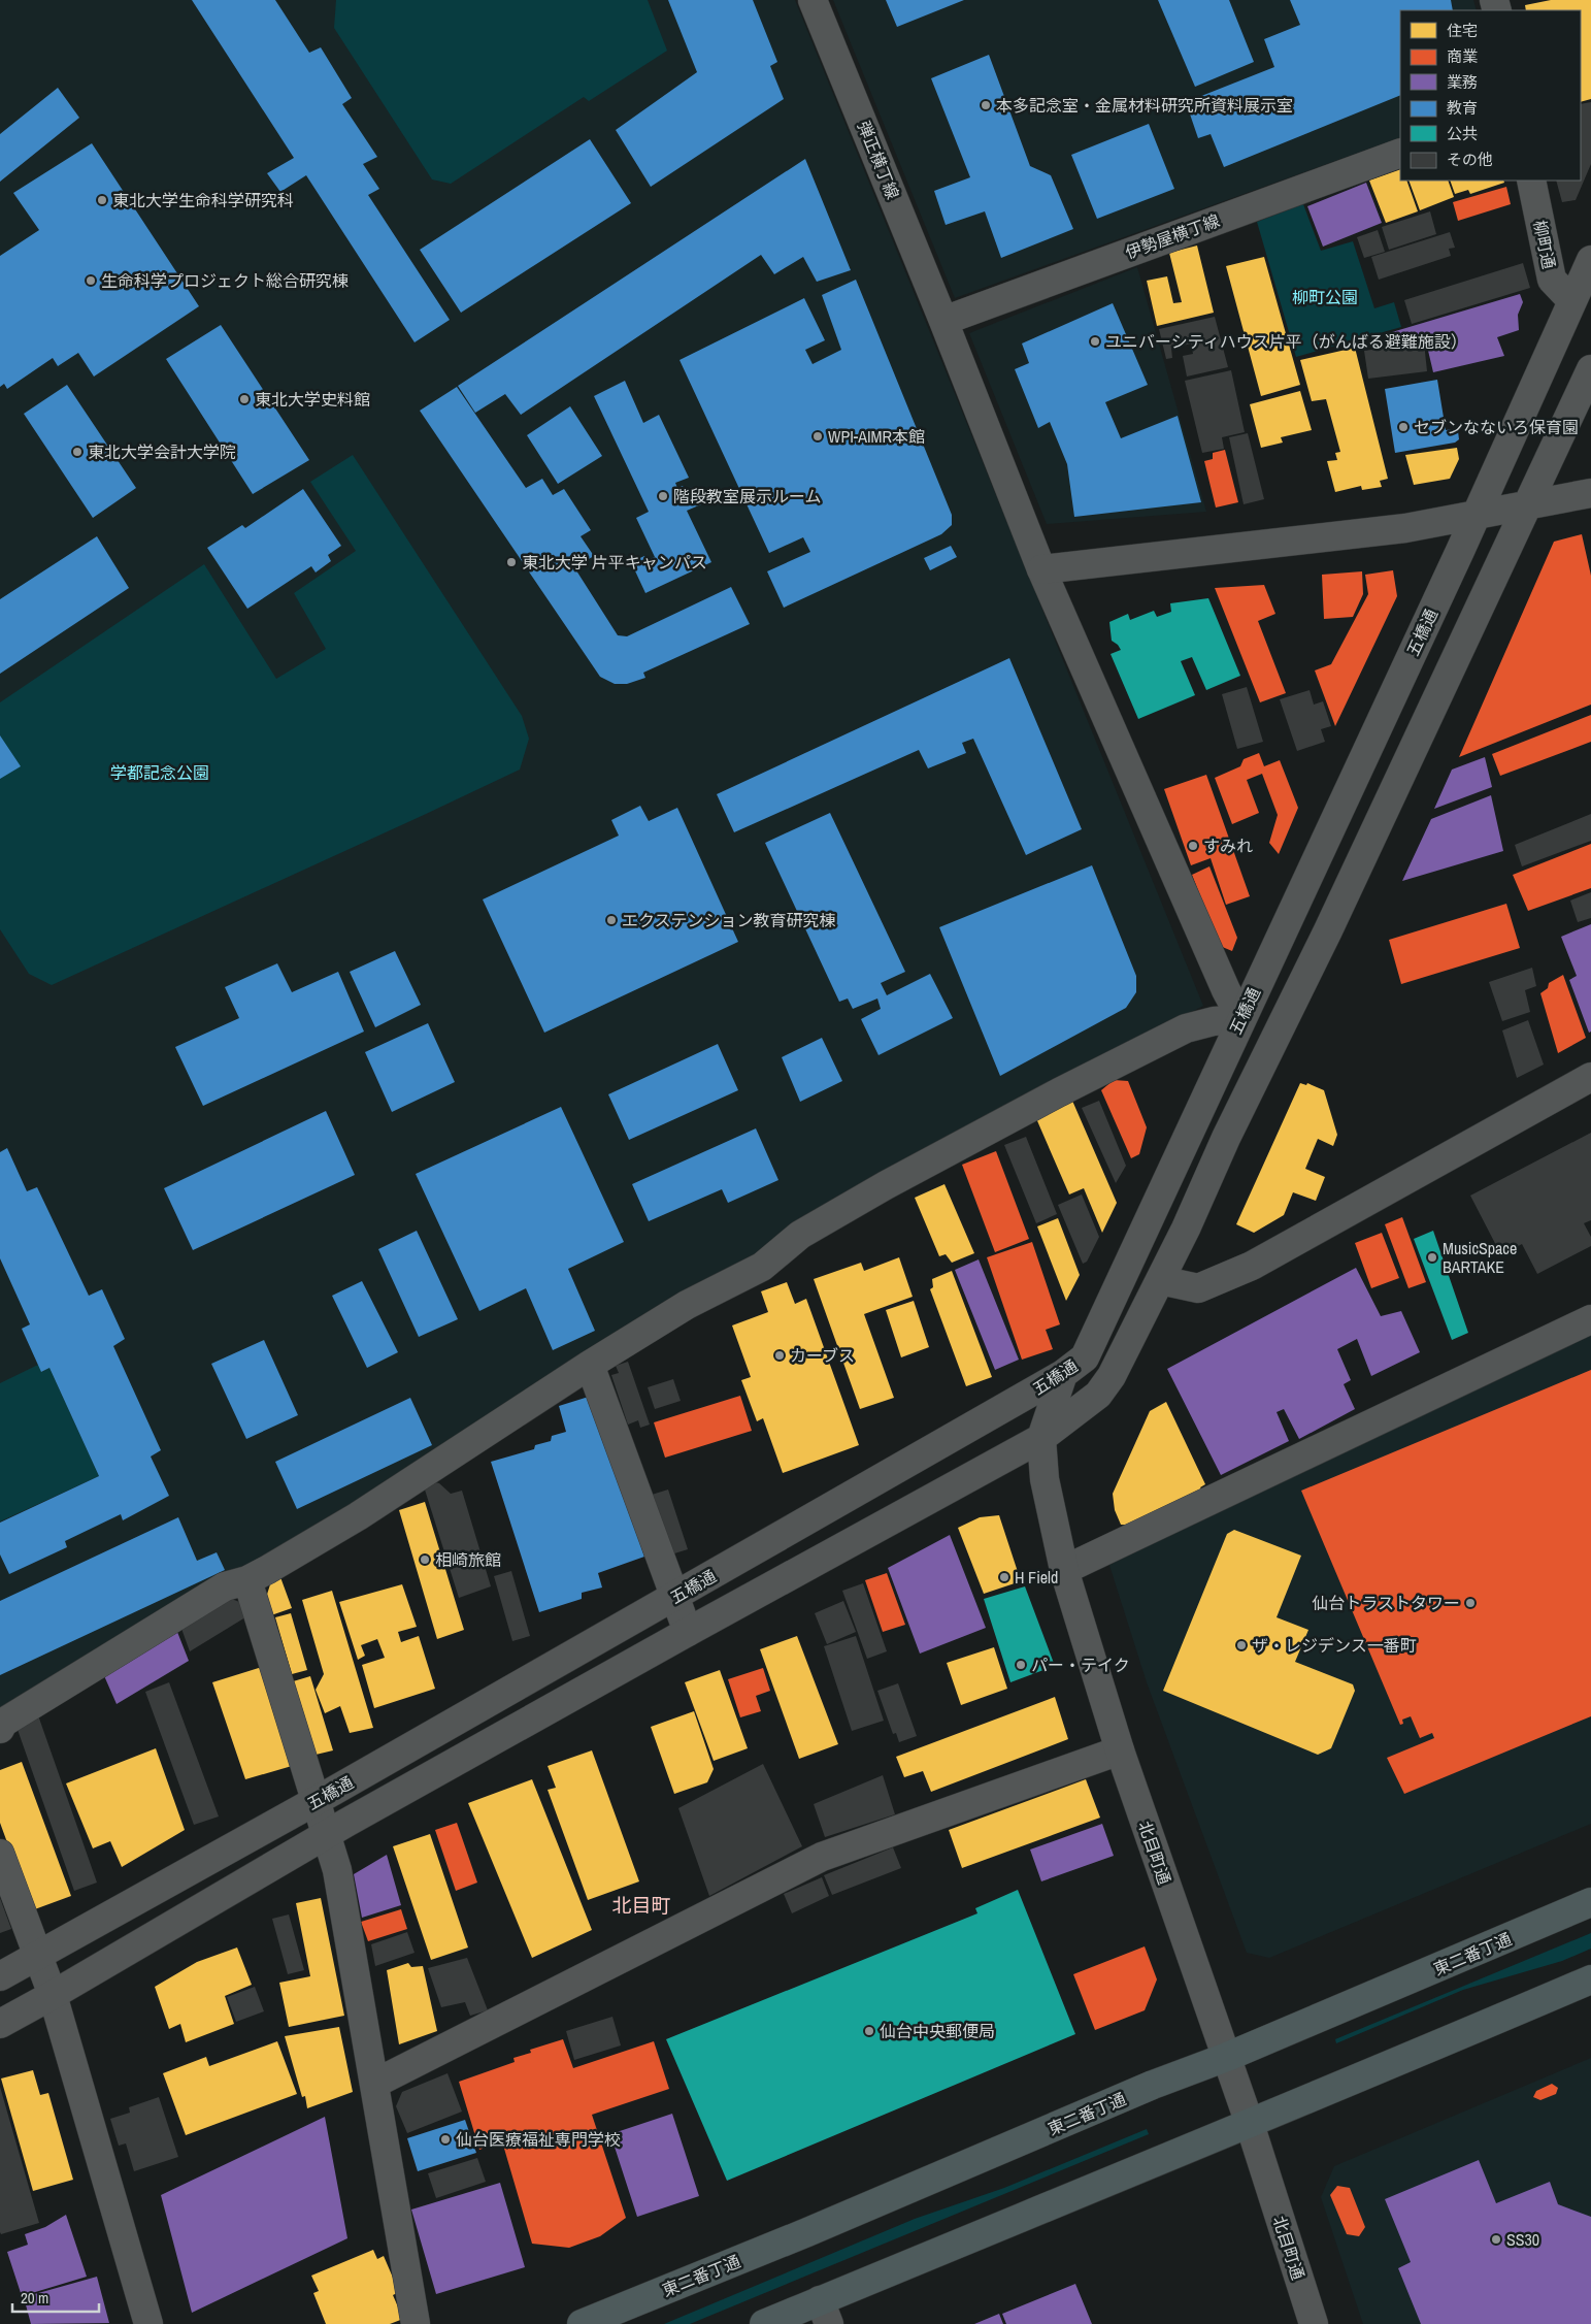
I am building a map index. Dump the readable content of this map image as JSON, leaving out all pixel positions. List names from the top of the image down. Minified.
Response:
{"streets":{"highway":["東二番丁通"],"street":["弾正横丁線","伊勢屋横丁線","柳町通","五橋通","北目町通"]},"crossings":[["弾正横丁線","伊勢屋横丁線"],["弾正横丁線","五橋通"],["柳町通","五橋通"],["五橋通","北目町通"],["北目町通","東二番丁通"]],"districts":["北目町"],"parks":["柳町公園","学都記念公園"],"places":["本多記念室・金属材料研究所資料展示室","東北大学生命科学研究科","生命科学プロジェクト総合研究棟","ユニバーシティハウス片平（がんばる避難施設）","東北大学史料館","セブンなないろ保育園","WPI-AIMR本館","東北大学会計大学院","階段教室展示ルーム","東北大学 片平キャンパス","すみれ","エクステンション教育研究棟","MusicSpace BARTAKE","カーブス","相崎旅館","H Field","仙台トラストタワー","ザ・レジデンス一番町","パー・テイク","仙台中央郵便局","仙台医療福祉専門学校","SS30"],"legend":["住宅","商業","業務","教育","公共","その他"],"scale_bar":"20 m"}
